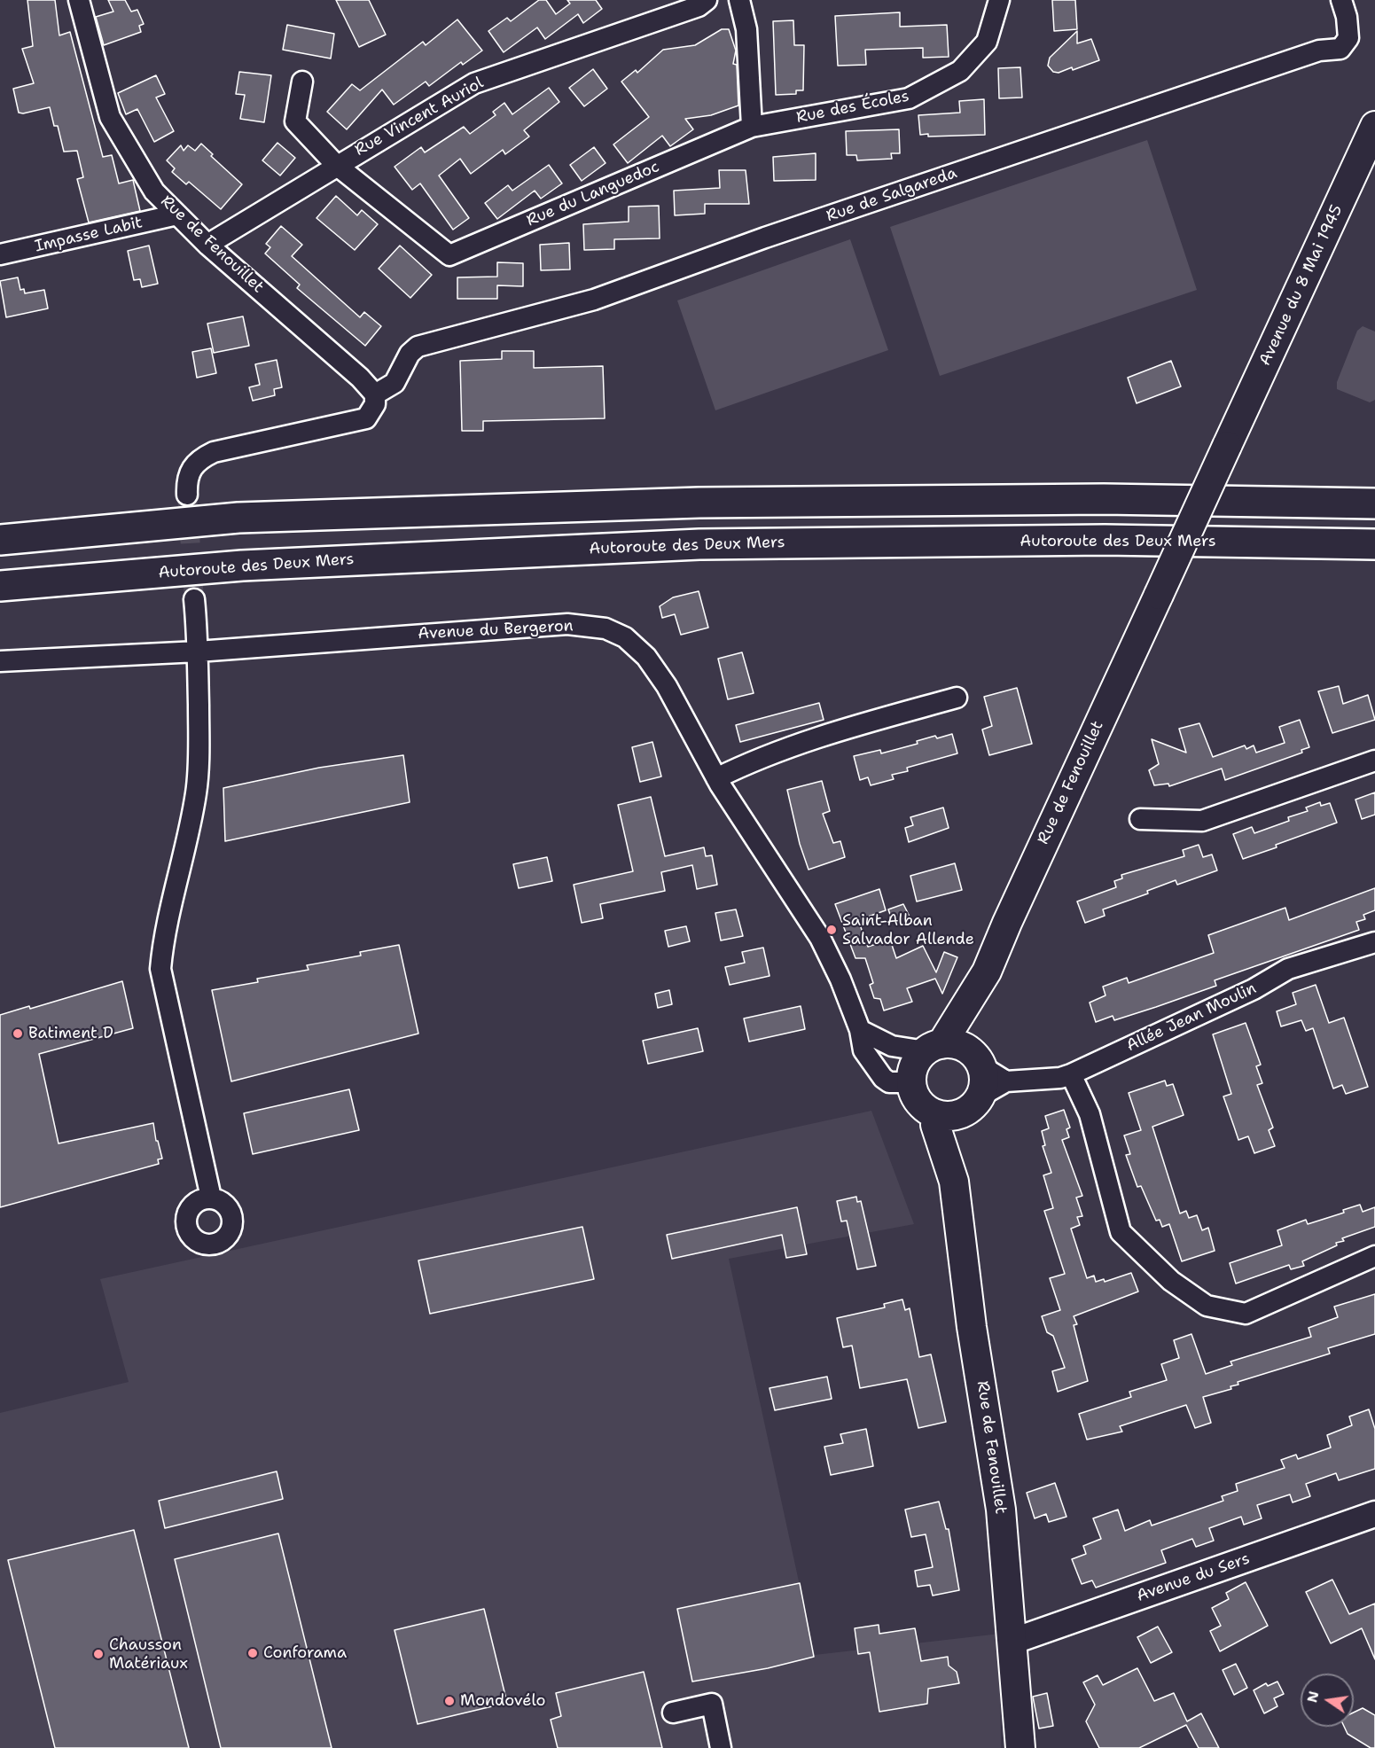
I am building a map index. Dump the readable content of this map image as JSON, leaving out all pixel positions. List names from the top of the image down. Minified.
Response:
{"streets":{"highway":["Autoroute des Deux Mers"],"main road":["Rue de Fenouillet","Avenue du 8 Mai 1945"],"street":["Rue des Écoles","Rue Vincent Auriol","Rue du Languedoc","Rue de Salgareda","Impasse Labit","Avenue du Bergeron","Allée Jean Moulin","Avenue du Sers"]},"crossings":[["Rue des Écoles","Rue du Languedoc"],["Rue Vincent Auriol","Rue du Languedoc"],["Rue Vincent Auriol","Rue de Fenouillet"],["Rue de Salgareda","Rue de Fenouillet"],["Impasse Labit","Rue de Fenouillet"],["Rue de Fenouillet","Avenue du 8 Mai 1945"],["Rue de Fenouillet","Avenue du Bergeron"],["Rue de Fenouillet","Allée Jean Moulin"],["Rue de Fenouillet","Avenue du Sers"],["Avenue du Bergeron","Allée Jean Moulin"]],"places":["Saint-Alban Salvador Allende","Batiment D","Conforama","Chausson Matériaux","Mondovélo"],"north":"left"}
